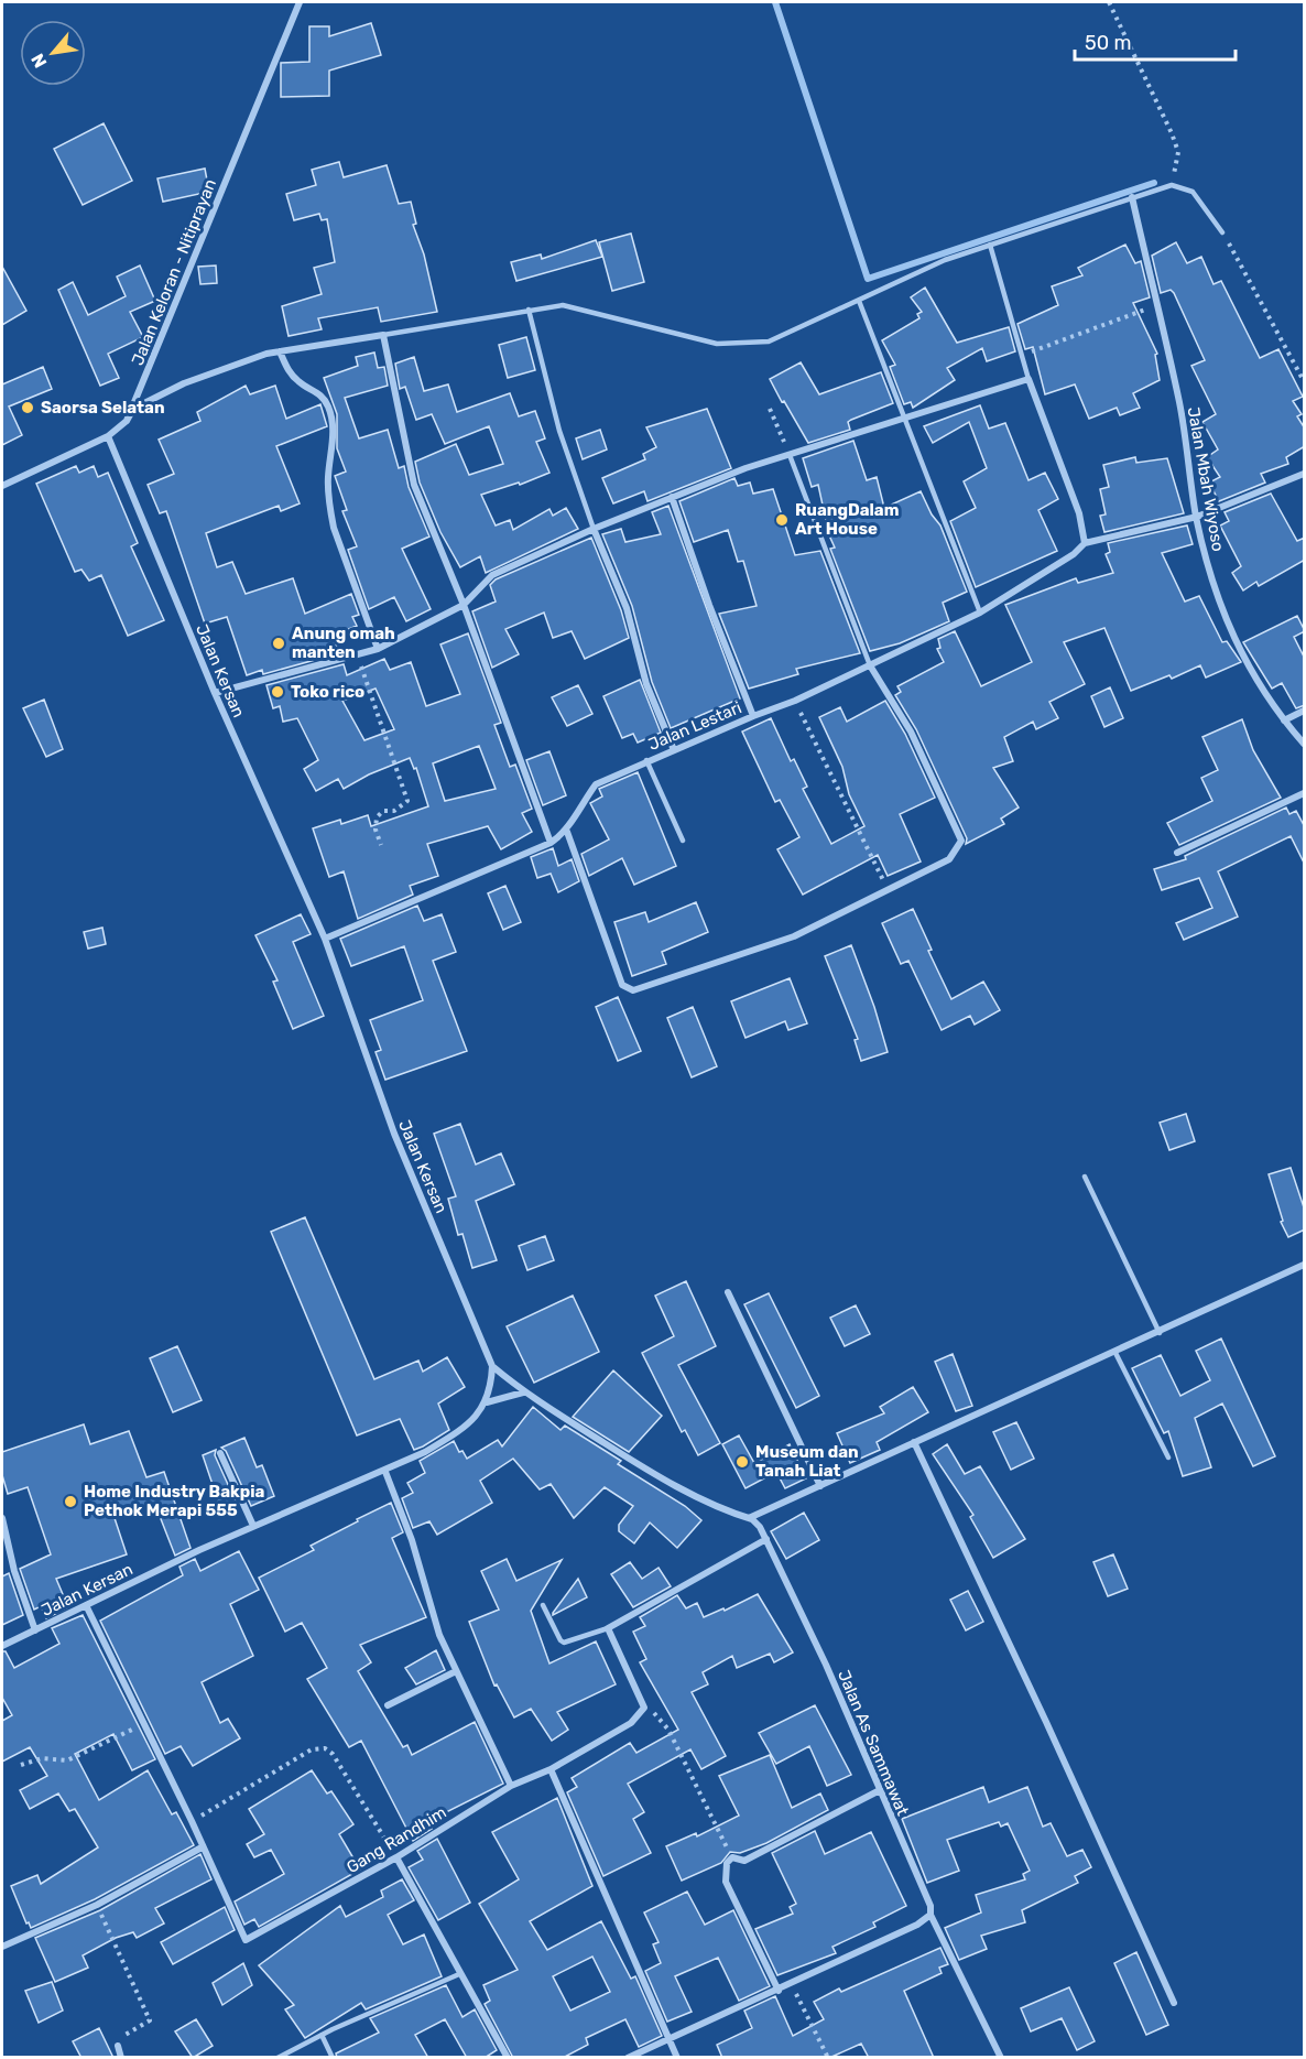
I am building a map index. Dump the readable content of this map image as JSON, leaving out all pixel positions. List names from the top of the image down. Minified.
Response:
{"streets":{"street":["Jalan Keloran - Nitiprayan","Jalan Mbah Wiyoso","Jalan Kersan","Jalan Lestari","Jalan As Sammawat","Gang Randhim"]},"crossings":[["Jalan Keloran - Nitiprayan","Jalan Kersan"],["Jalan Kersan","Jalan Lestari"],["Jalan Kersan","Jalan As Sammawat"],["Jalan Kersan","Gang Randhim"]],"places":["Saorsa Selatan","RuangDalam Art House","Anung omah manten","Toko rico","Museum dan Tanah Liat","Home Industry Bakpia Pethok Merapi 555"],"scale_bar":"50 m","north":"bottom left"}
